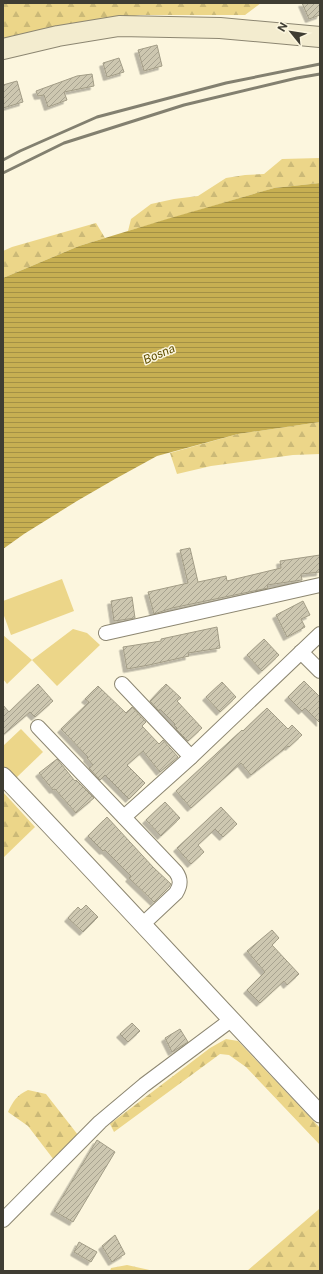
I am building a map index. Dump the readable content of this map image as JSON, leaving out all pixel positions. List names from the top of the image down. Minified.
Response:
{"water":["Bosna"],"north":"top left"}
